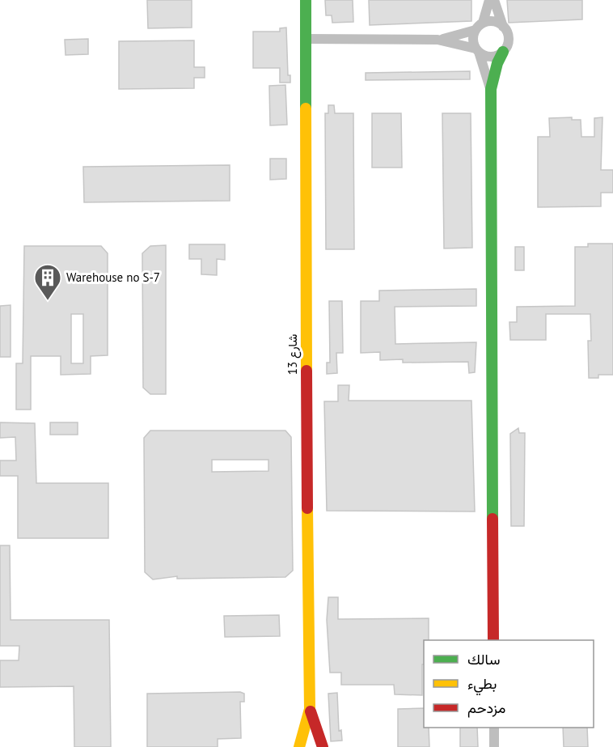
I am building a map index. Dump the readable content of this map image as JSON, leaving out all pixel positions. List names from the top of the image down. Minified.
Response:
{"streets":{"street":["شارع 13"]},"places":{"building":["Warehouse no S-7"]},"legend":["سالك","بطيء","مزدحم"]}
